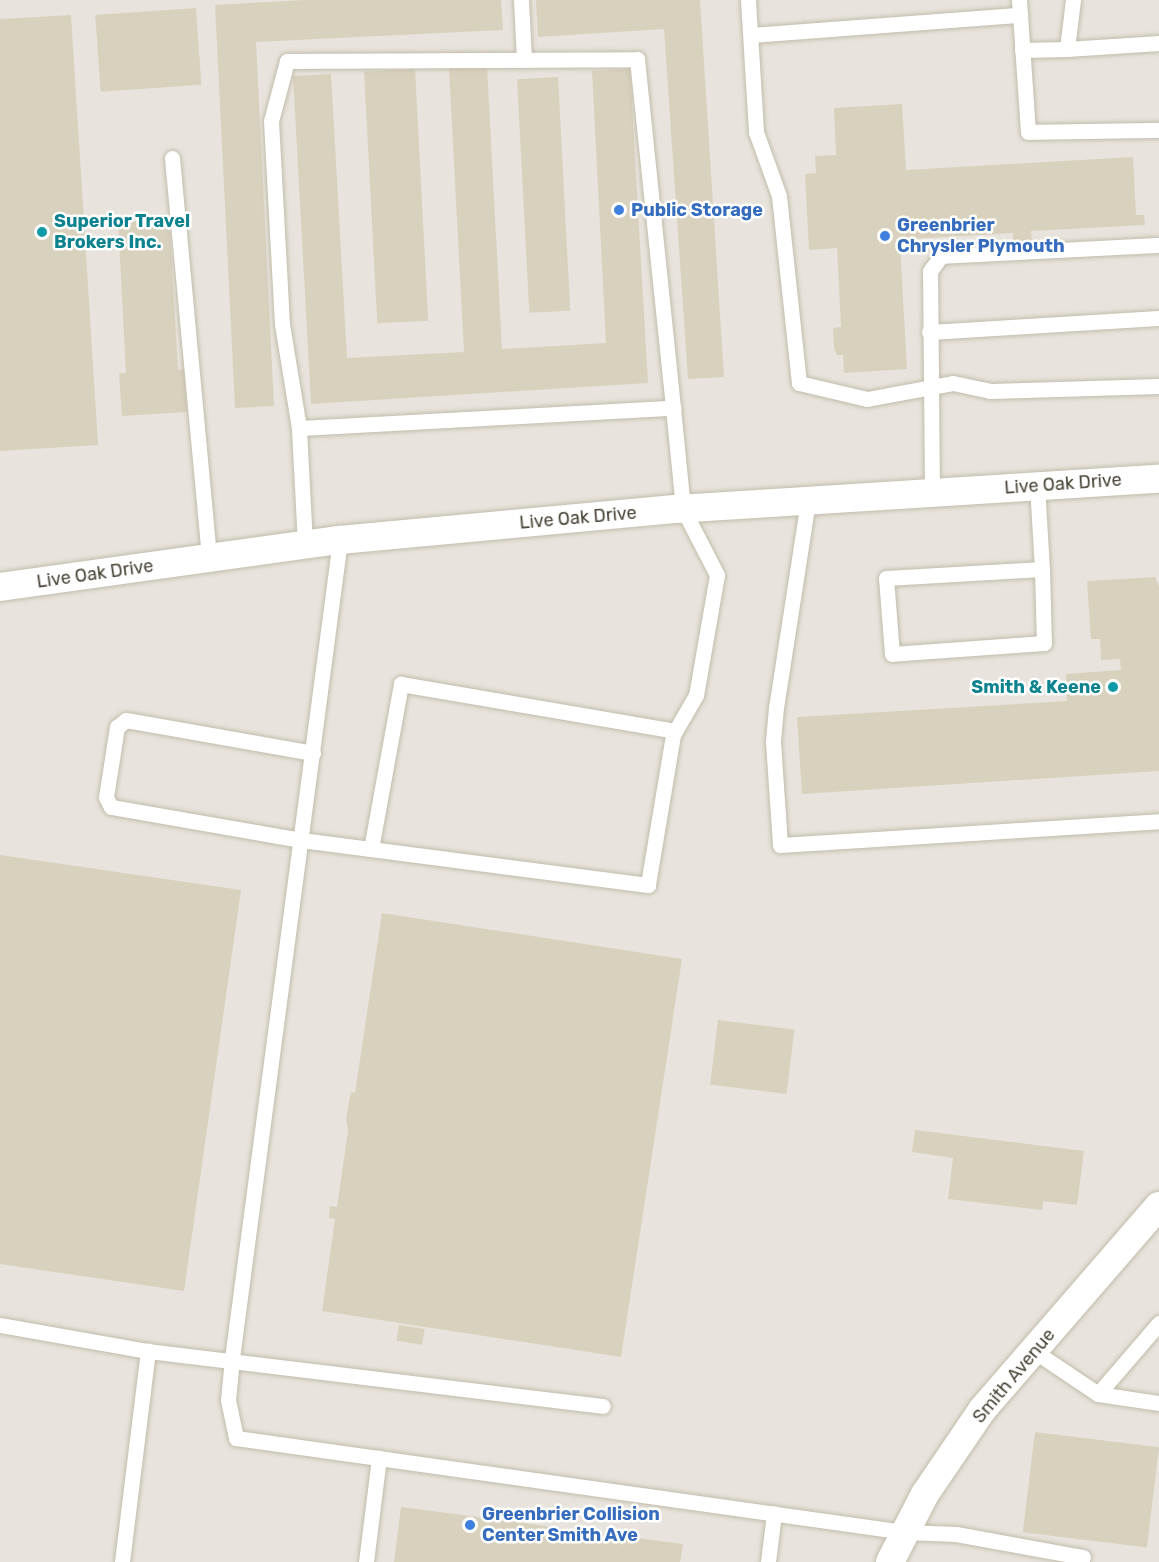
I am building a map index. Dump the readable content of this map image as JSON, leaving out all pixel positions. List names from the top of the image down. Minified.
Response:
{"streets":{"street":["Live Oak Drive","Smith Avenue"]},"places":["Public Storage","Superior Travel Brokers Inc.","Greenbrier Chrysler Plymouth","Smith & Keene","Greenbrier Collision Center Smith Ave"]}
